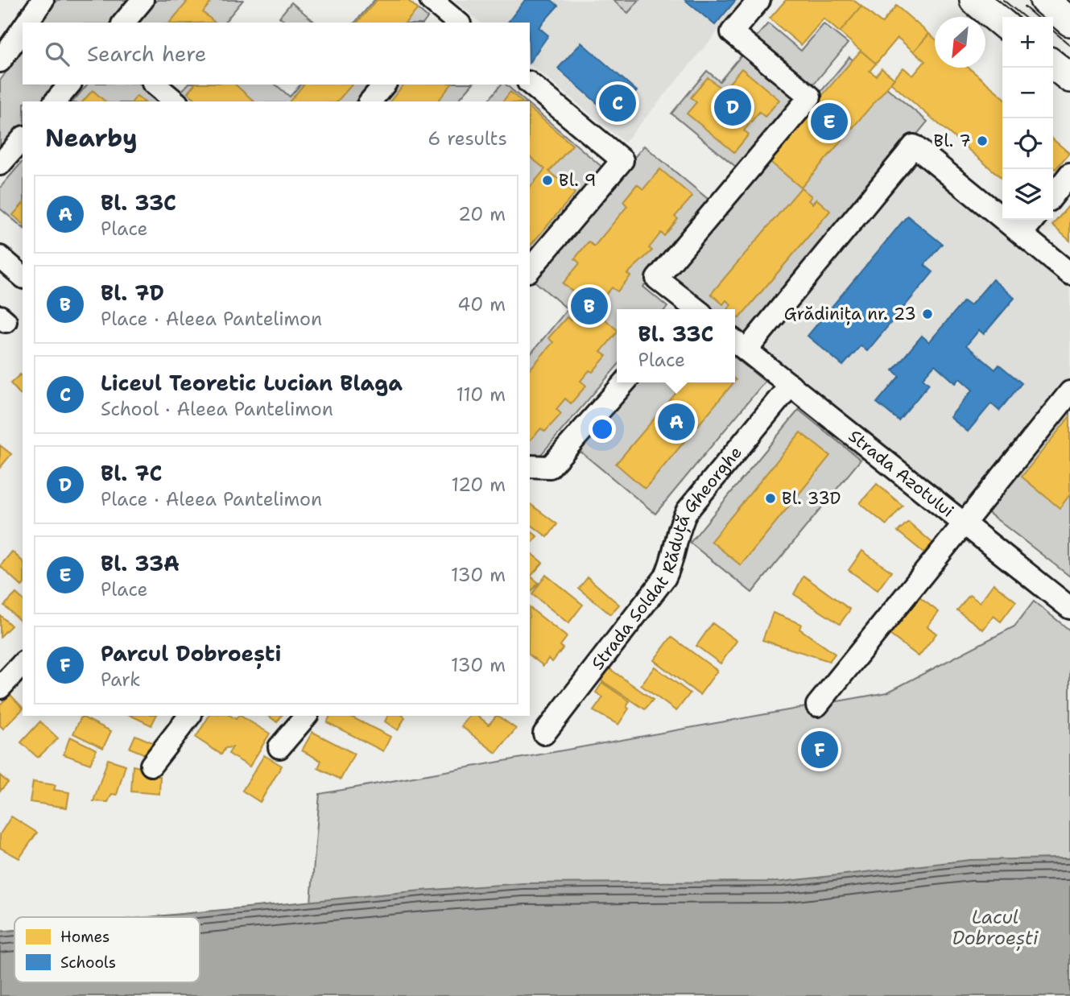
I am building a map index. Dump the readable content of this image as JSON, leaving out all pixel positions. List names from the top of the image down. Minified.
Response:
{"streets":{"street":["Strada Azotului","Strada Soldat Răduță Gheorghe"]},"crossings":[["Strada Azotului","Strada Soldat Răduță Gheorghe"]],"water":["Lacul Dobroești"],"places":["Bl. 7","Bl. 9","Grădinița nr. 23","Bl. 33D"],"legend":["Homes","Schools"],"north":"bottom left","page":{"map_buttons":["+","−"],"search":"Search here","pins":["C","D","E","B","A","F"],"heading":["Nearby","6 results"],"list":[{"mark":"A","name":"Bl. 33C","note":"Place","value":"20 m"},{"mark":"B","name":"Bl. 7D","note":"Place · Aleea Pantelimon","value":"40 m"},{"mark":"C","name":"Liceul Teoretic Lucian Blaga","note":"School · Aleea Pantelimon","value":"110 m"},{"mark":"D","name":"Bl. 7C","note":"Place · Aleea Pantelimon","value":"120 m"},{"mark":"E","name":"Bl. 33A","note":"Place","value":"130 m"},{"mark":"F","name":"Parcul Dobroești","note":"Park","value":"130 m"}],"popup":["Bl. 33C","Place"]}}
